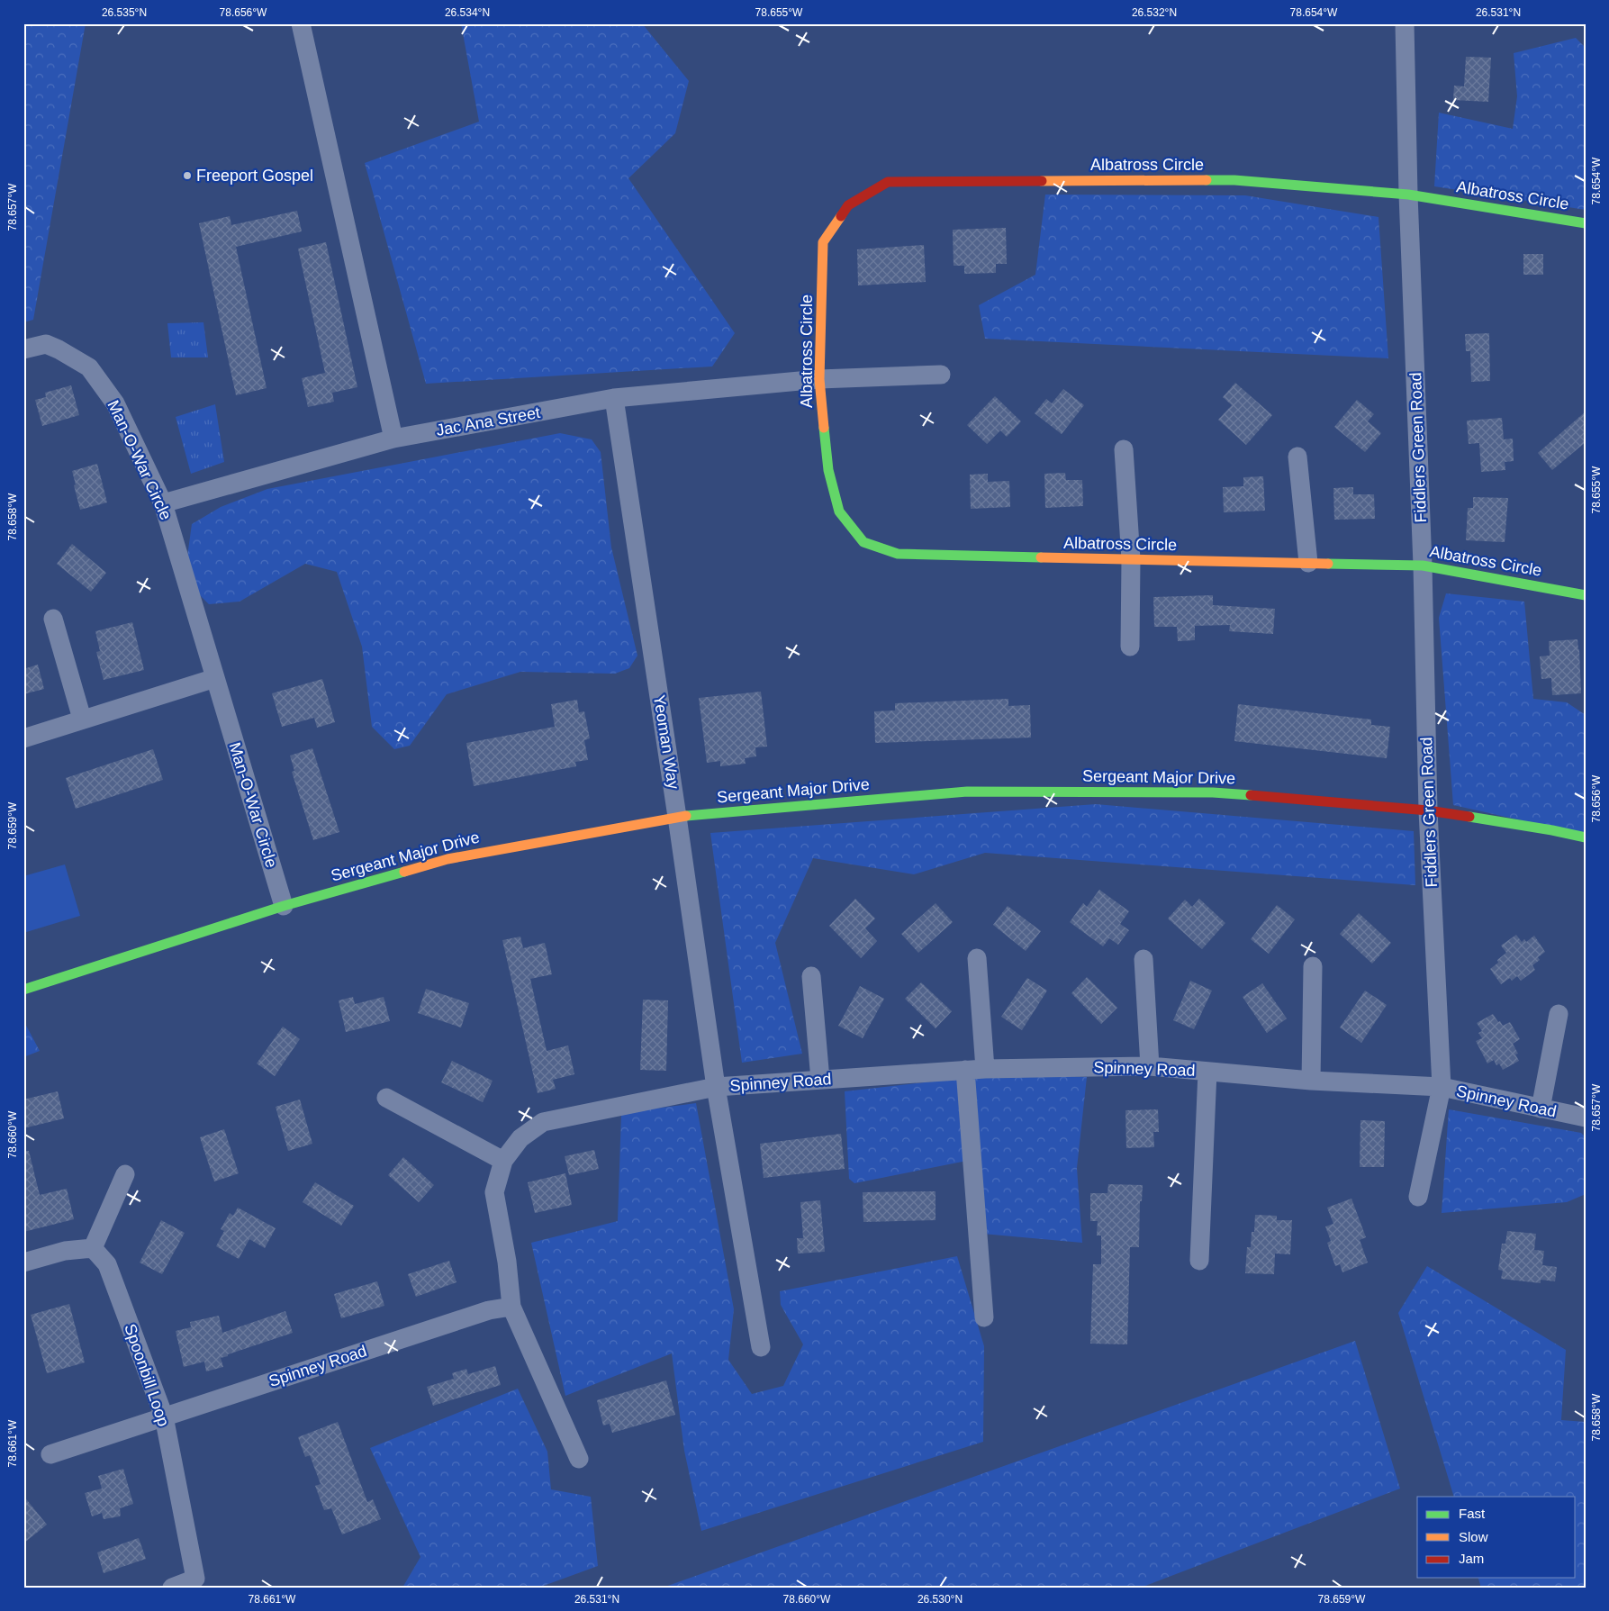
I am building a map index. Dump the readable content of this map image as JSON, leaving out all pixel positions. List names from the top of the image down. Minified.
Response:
{"streets":{"street":["Albatross Circle","Jac Ana Street","Fiddlers Green Road","Man-O-War Circle","Yeoman Way","Sergeant Major Drive","Spinney Road","Spoonbill Loop"]},"crossings":[["Albatross Circle","Jac Ana Street"],["Albatross Circle","Fiddlers Green Road"],["Jac Ana Street","Man-O-War Circle"],["Jac Ana Street","Yeoman Way"],["Fiddlers Green Road","Sergeant Major Drive"],["Fiddlers Green Road","Spinney Road"],["Man-O-War Circle","Sergeant Major Drive"],["Yeoman Way","Sergeant Major Drive"],["Yeoman Way","Spinney Road"],["Spinney Road","Spoonbill Loop"]],"places":["Freeport Gospel"],"legend":["Fast","Slow","Jam"],"coordinates":["26.535°N","78.656°W","26.534°N","78.655°W","26.532°N","78.654°W","26.531°N","78.657°W","78.658°W","78.659°W","78.660°W","78.661°W","26.530°N"]}
